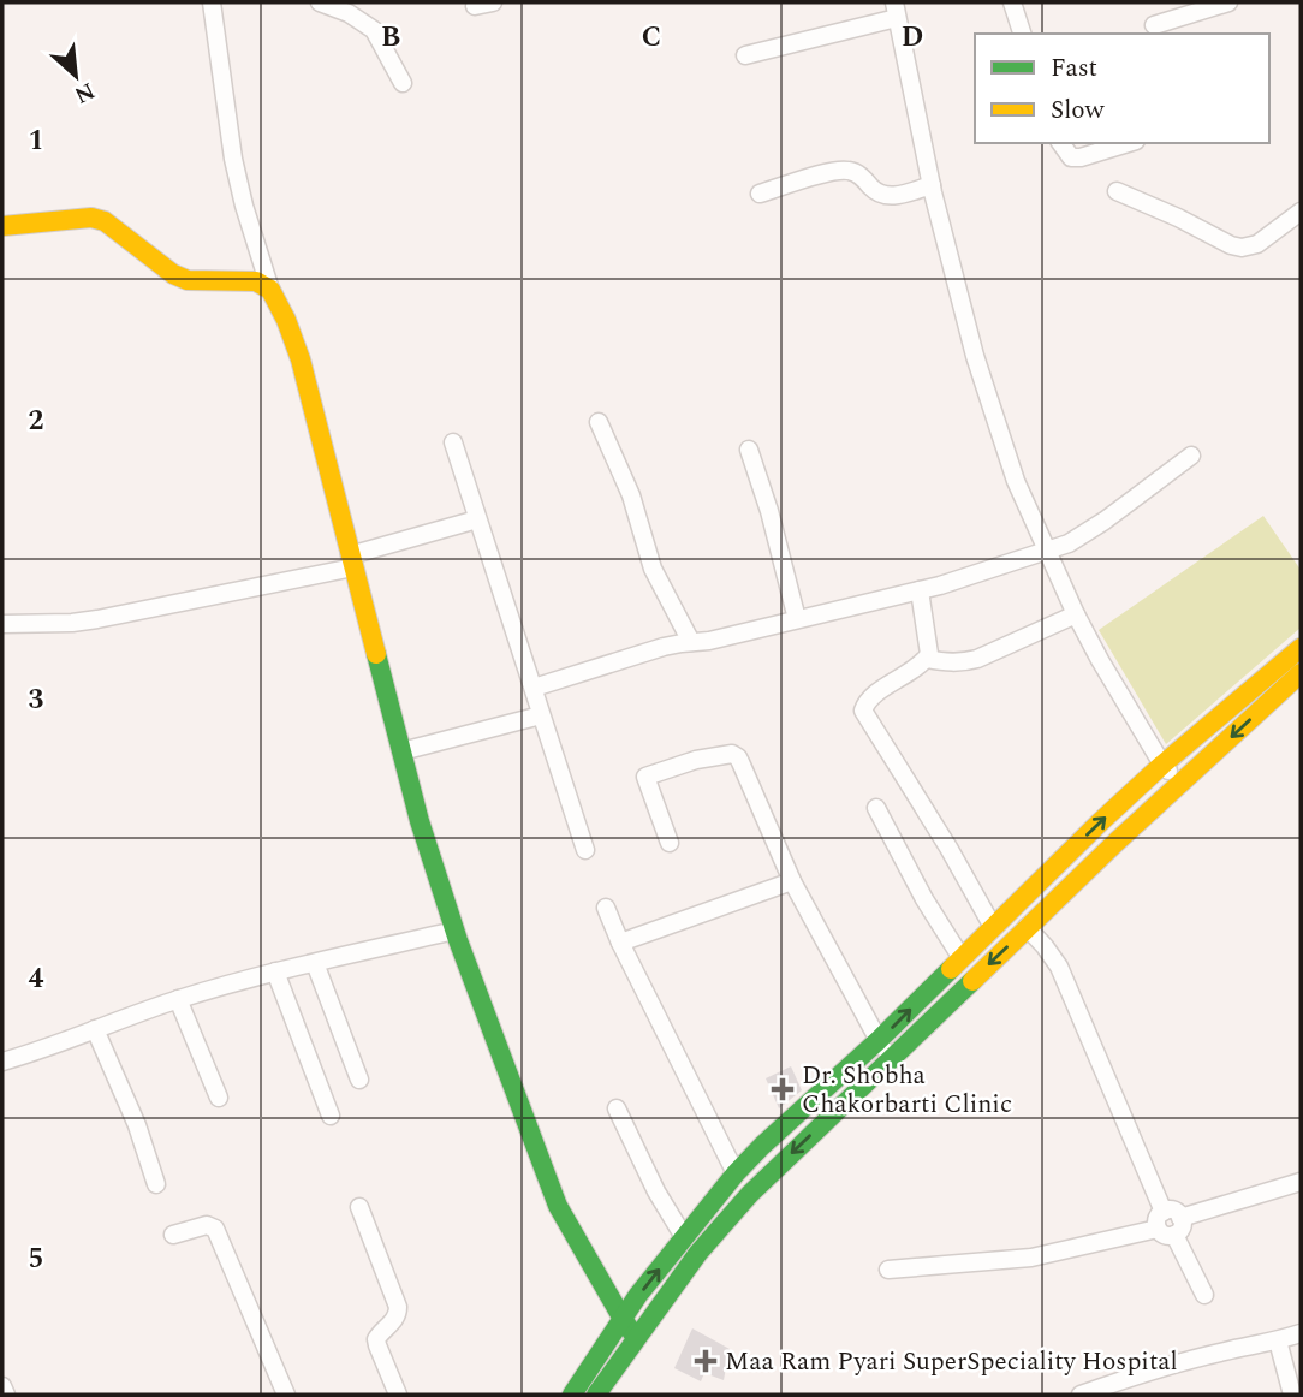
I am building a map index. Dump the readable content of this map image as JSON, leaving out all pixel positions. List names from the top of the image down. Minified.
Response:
{"places":{"health":["Dr. Shobha Chakorbarti Clinic","Maa Ram Pyari SuperSpeciality Hospital"]},"legend":["Fast","Slow"],"north":"bottom right","grid":{"columns":["B","C","D"],"rows":["1","2","3","4","5"]}}
